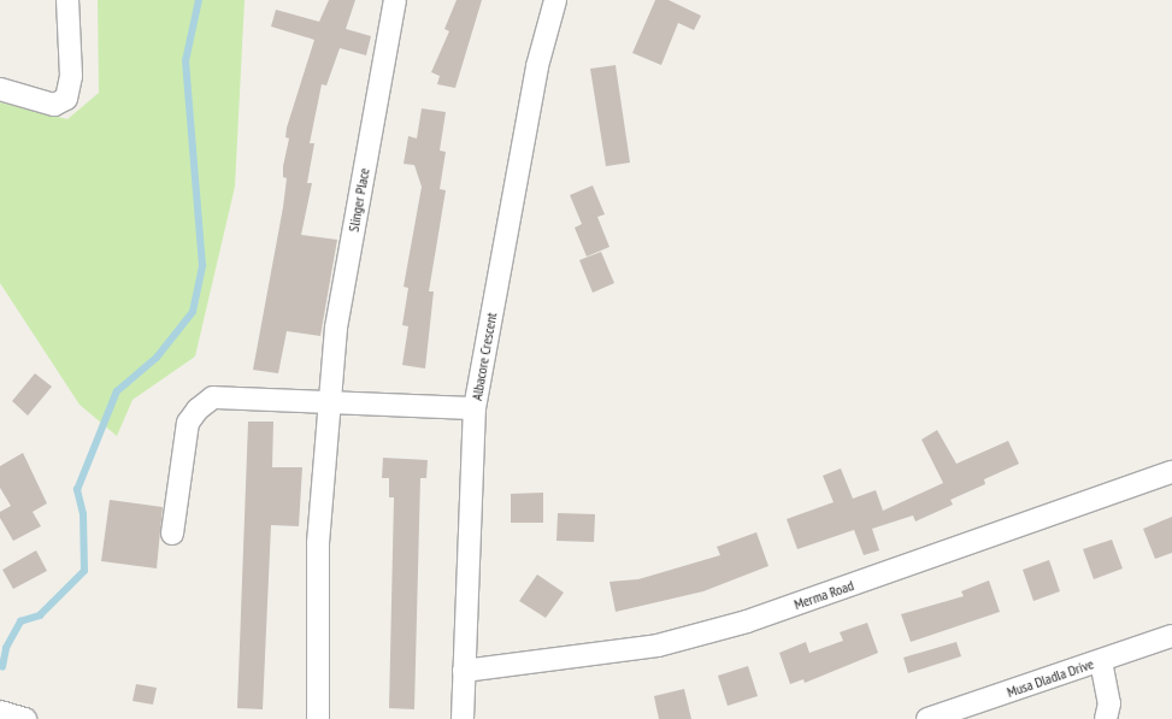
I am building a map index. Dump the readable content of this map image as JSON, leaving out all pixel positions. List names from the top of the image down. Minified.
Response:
{"streets":{"street":["Slinger Place","Albacore Crescent","Merma Road","Musa Dladla Drive"]},"crossings":[["Albacore Crescent","Merma Road"]]}
